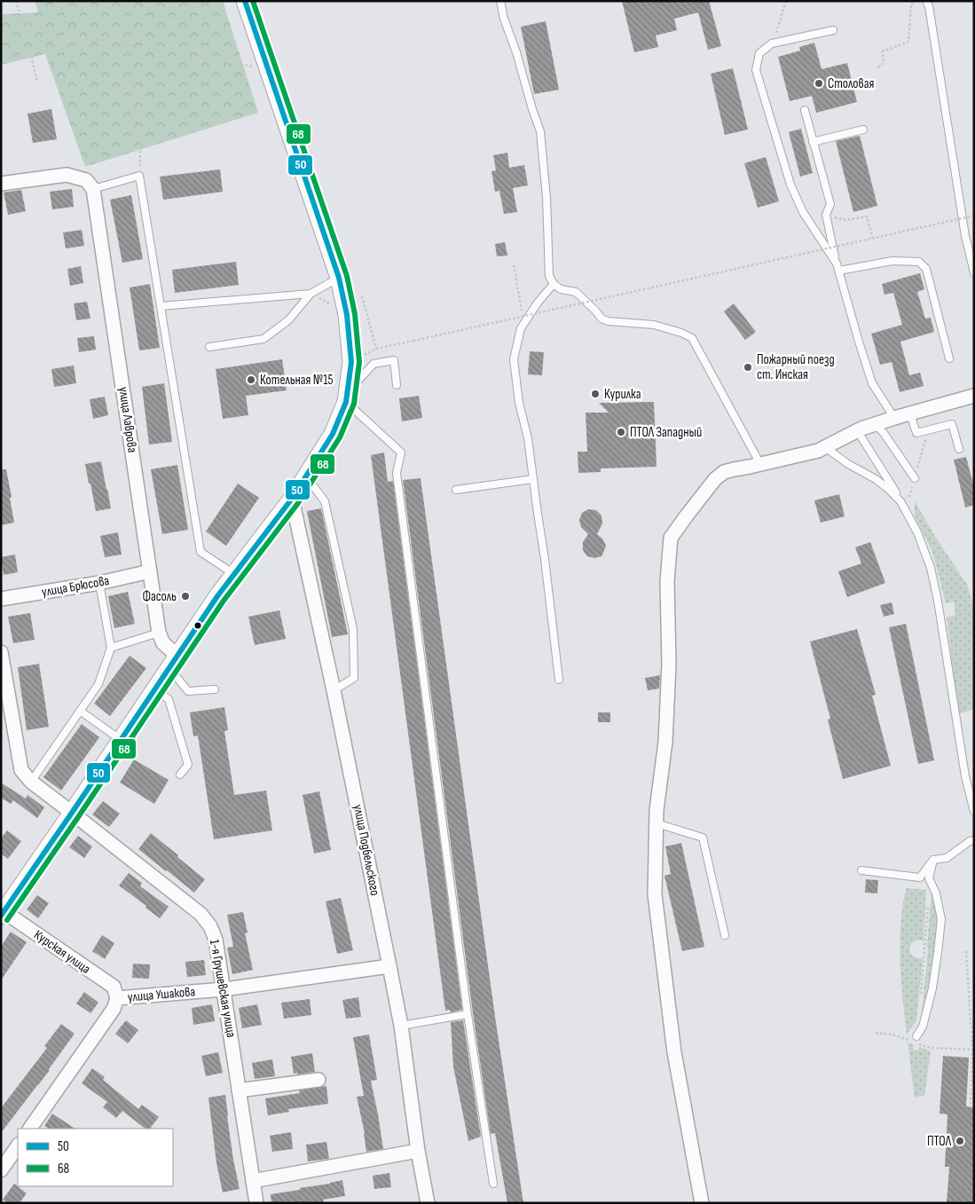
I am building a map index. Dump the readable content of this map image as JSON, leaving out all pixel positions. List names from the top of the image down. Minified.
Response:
{"streets":{"street":["улица Лаврова","улица Брюсова","улица Подбельского","Курская улица","1-я Грушевская улица","улица Ушакова"]},"crossings":[["улица Лаврова","улица Брюсова"],["улица Подбельского","улица Ушакова"],["Курская улица","улица Ушакова"],["1-я Грушевская улица","улица Ушакова"]],"places":["Столовая","Пожарный поезд ст. Инская","Котельная №15","Курилка","ПТОЛ Западный","Фасоль","ПТОЛ"],"lines":["transit line 50","transit line 68"],"legend":["50","68"]}
